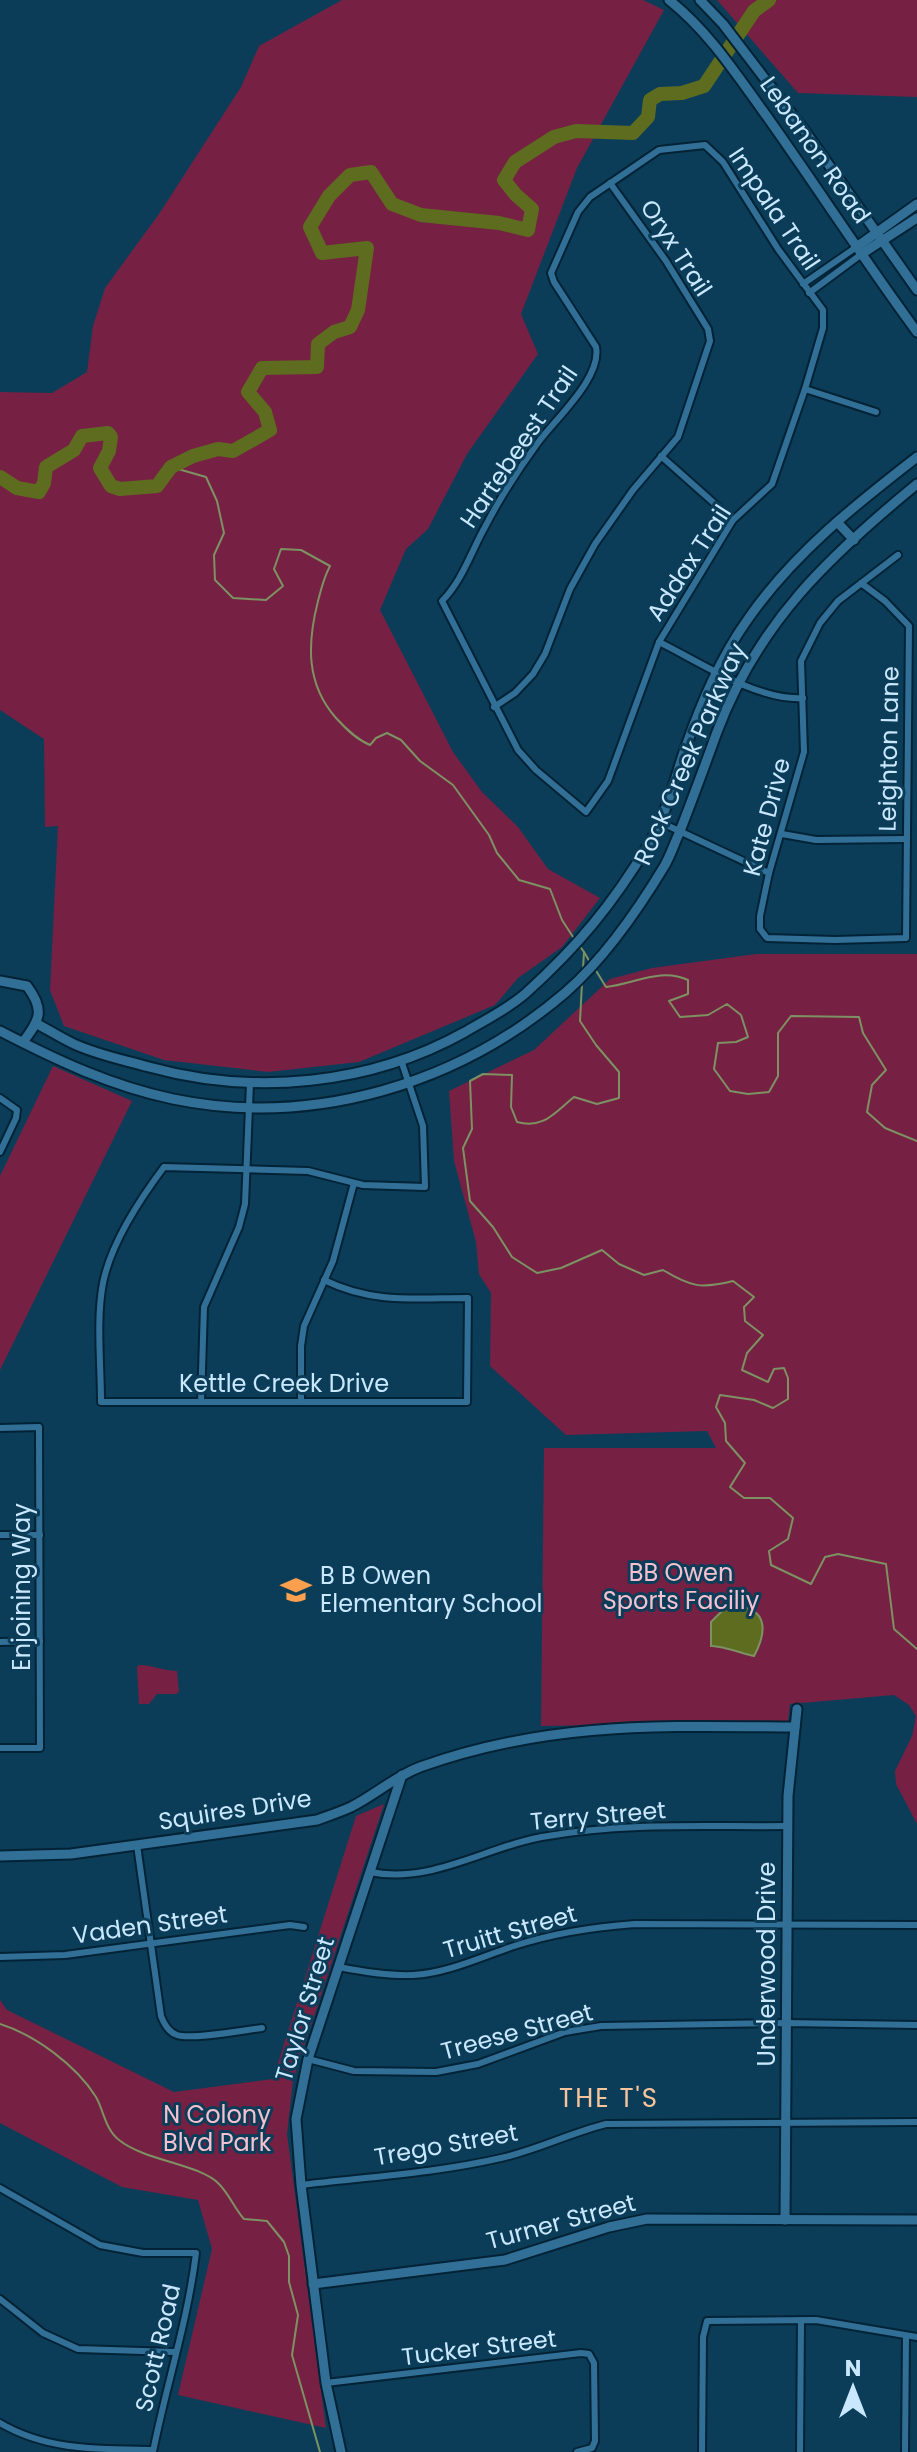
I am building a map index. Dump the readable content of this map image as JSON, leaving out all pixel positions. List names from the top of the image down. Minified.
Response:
{"streets":{"street":["Lebanon Road","Impala Trail","Oryx Trail","Hartebeest Trail","Addax Trail","Leighton Lane","Rock Creek Parkway","Kate Drive","Kettle Creek Drive","Enjoining Way","Squires Drive","Terry Street","Vaden Street","Truitt Street","Underwood Drive","Taylor Street","Treese Street","Trego Street","Turner Street","Scott Road","Tucker Street"]},"crossings":[["Impala Trail","Oryx Trail"],["Impala Trail","Hartebeest Trail"],["Impala Trail","Addax Trail"],["Oryx Trail","Hartebeest Trail"],["Hartebeest Trail","Addax Trail"],["Leighton Lane","Kate Drive"],["Squires Drive","Underwood Drive"],["Squires Drive","Taylor Street"],["Terry Street","Underwood Drive"],["Terry Street","Taylor Street"],["Truitt Street","Underwood Drive"],["Truitt Street","Taylor Street"],["Underwood Drive","Treese Street"],["Underwood Drive","Trego Street"],["Underwood Drive","Turner Street"],["Taylor Street","Treese Street"],["Taylor Street","Trego Street"],["Taylor Street","Turner Street"],["Taylor Street","Tucker Street"]],"districts":["THE T'S"],"parks":["BB Owen Sports Faciliy","N Colony Blvd Park"],"places":{"school or university":["B B Owen Elementary School"]},"north":"top"}
